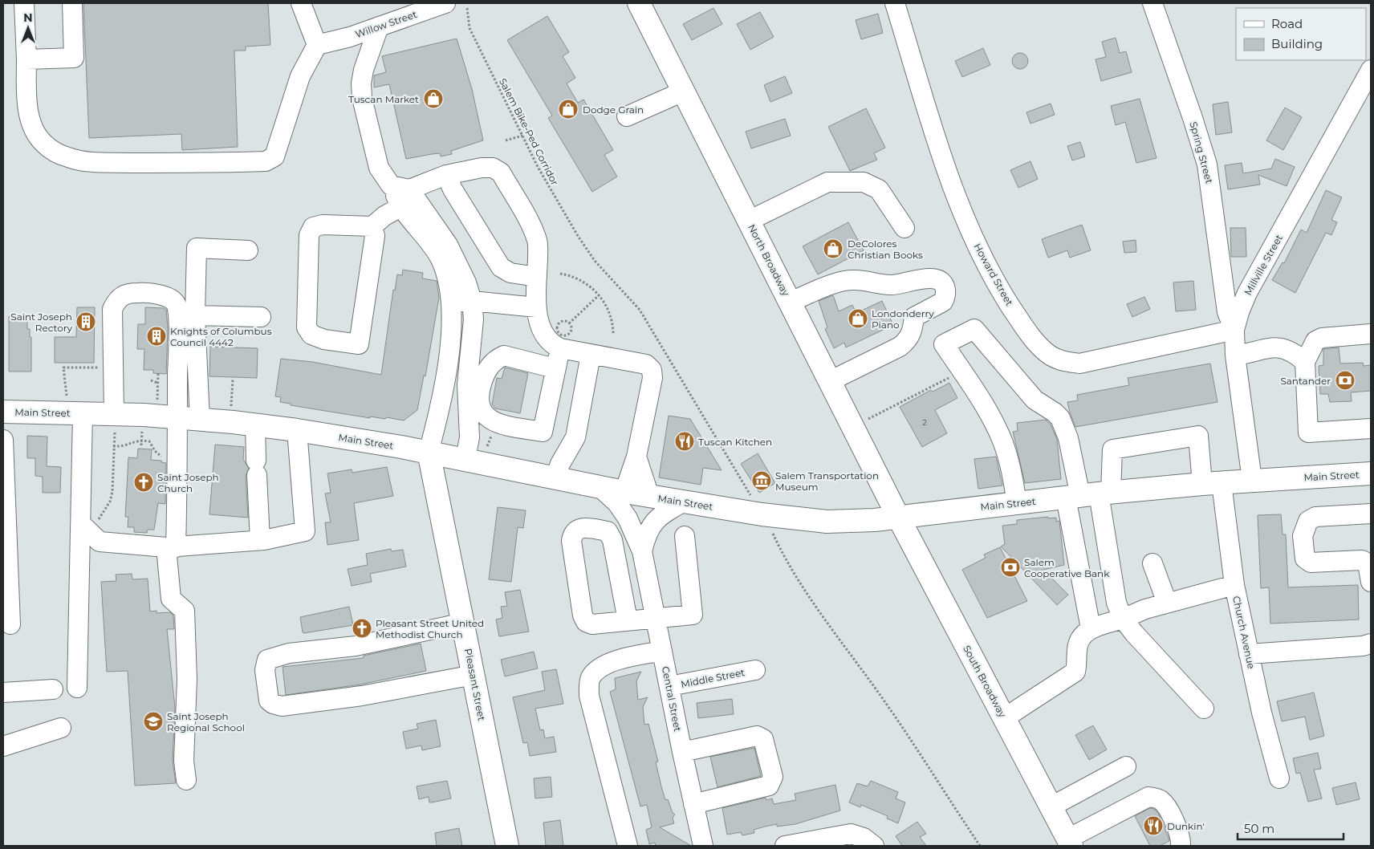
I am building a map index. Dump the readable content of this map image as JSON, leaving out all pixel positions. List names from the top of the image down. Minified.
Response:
{"streets":{"main road":["North Broadway","Main Street","South Broadway","Pleasant Street"],"street":["Willow Street","Spring Street","Millville Street","Howard Street","Church Avenue","Middle Street","Central Street"],"path":["Salem Bike-Ped Corridor"]},"crossings":[["Salem Bike-Ped Corridor","Main Street"],["Spring Street","Millville Street"],["Spring Street","Howard Street"],["North Broadway","Main Street"],["North Broadway","South Broadway"],["Millville Street","Howard Street"],["Millville Street","Main Street"],["Main Street","Church Avenue"],["Main Street","South Broadway"],["Main Street","Pleasant Street"],["Main Street","Central Street"],["Middle Street","Central Street"]],"places":{"shop":["Tuscan Market","Dodge Grain","DeColores Christian Books","Londonderry Piano"],"building":["Saint Joseph Rectory","Knights of Columbus Council 4442"],"bank":["Santander","Salem Cooperative Bank"],"restaurant":["Tuscan Kitchen","Dunkin'"],"museum":["Salem Transportation Museum"],"church":["Saint Joseph Church","Pleasant Street United Methodist Church"],"school or university":["Saint Joseph Regional School"]},"house_numbers":["2"],"legend":["Road","Building"],"scale_bar":"50 m","north":"top"}
